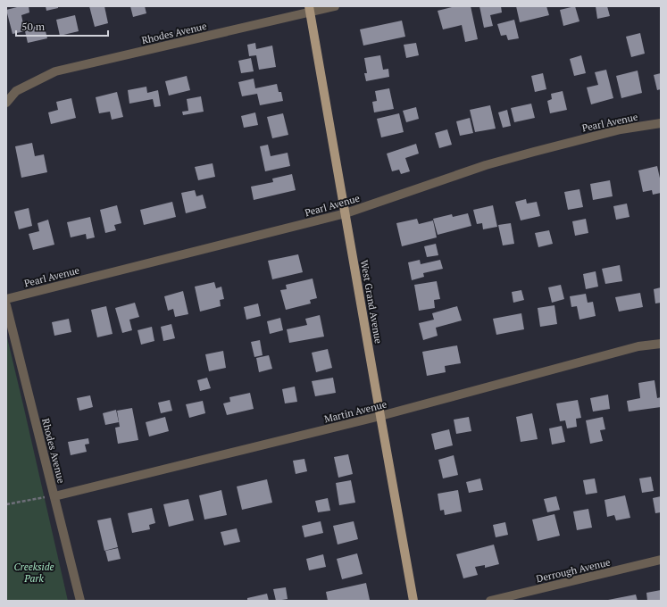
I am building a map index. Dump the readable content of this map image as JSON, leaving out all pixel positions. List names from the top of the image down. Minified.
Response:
{"streets":{"main road":["West Grand Avenue"],"street":["Rhodes Avenue","Pearl Avenue","Martin Avenue","Derrough Avenue"]},"crossings":[["Rhodes Avenue","West Grand Avenue"],["Rhodes Avenue","Martin Avenue"],["Pearl Avenue","West Grand Avenue"],["West Grand Avenue","Martin Avenue"]],"parks":["Creekside Park"],"scale_bar":"50 m"}
